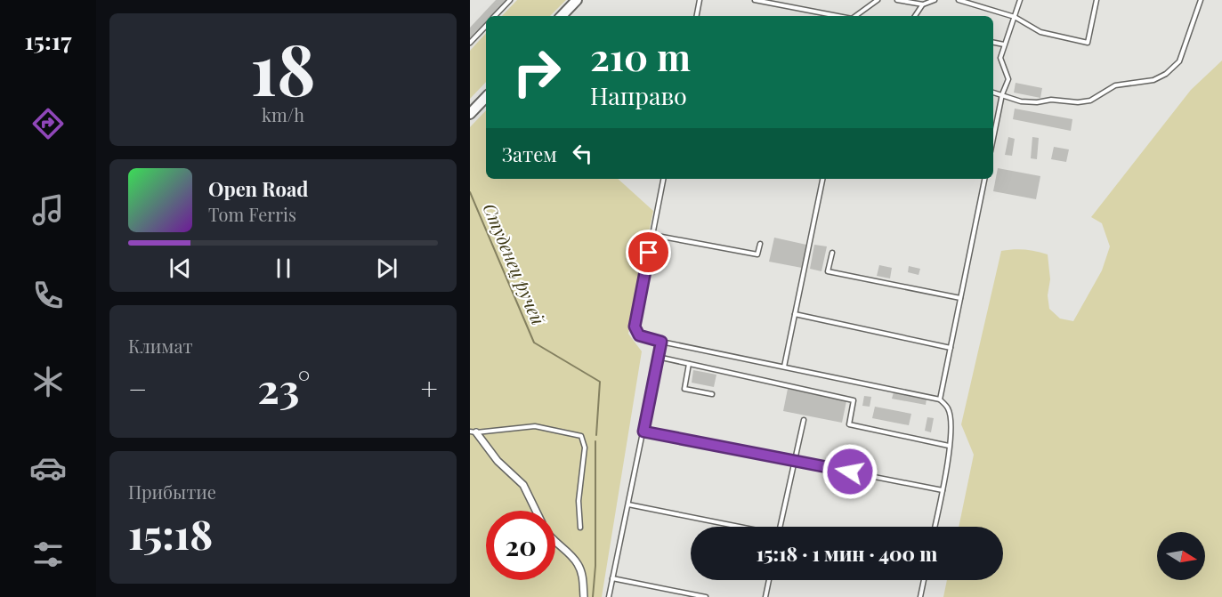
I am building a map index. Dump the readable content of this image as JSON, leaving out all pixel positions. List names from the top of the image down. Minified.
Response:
{"water":["Студенец ручей"],"north":"right","page":{"tabs":"15:17","tile":[["18","km/h"],"Климат",["Прибытие","15:18"]],"turn":["210 m","Направо"],"then":"Затем","song":["Open Road","Tom Ferris"],"heat":["−","23°","+"],"limit":"20","trip":"15:18 · 1 мин · 400 m"}}
